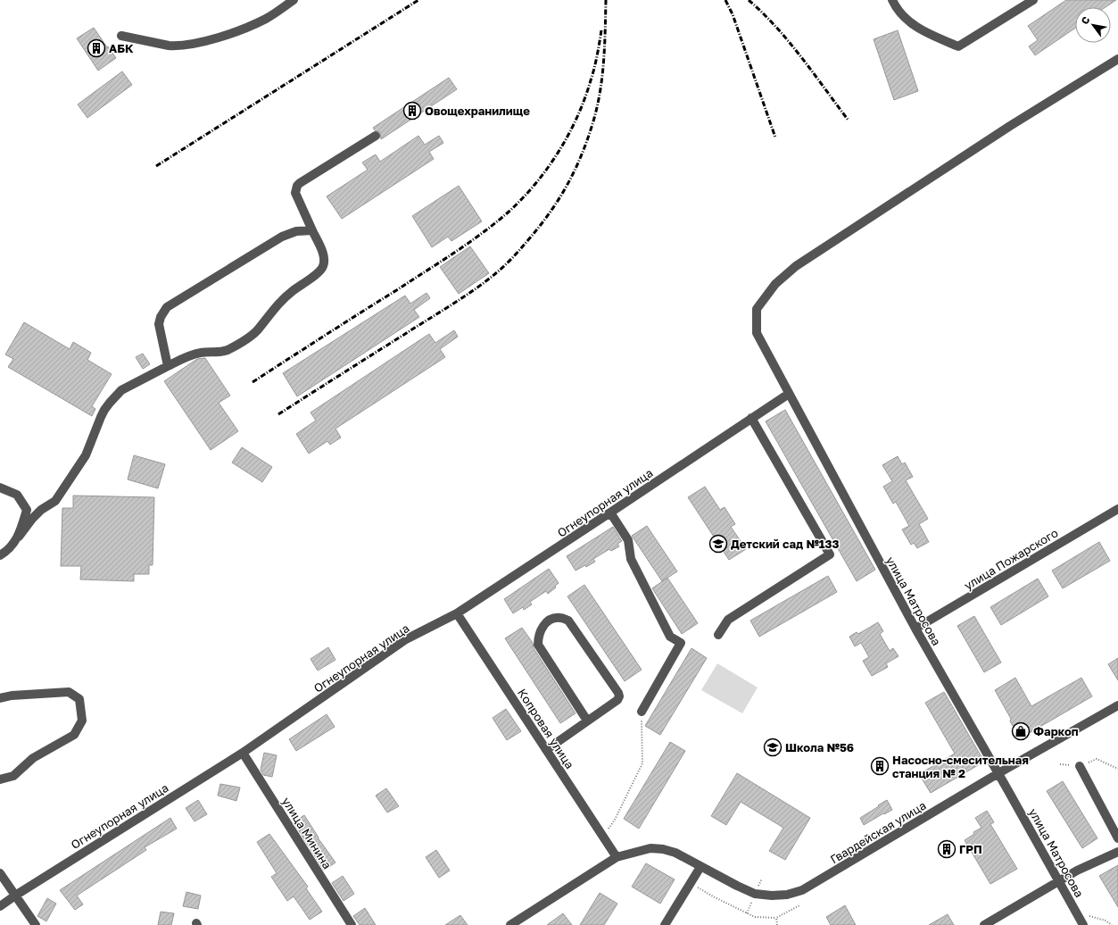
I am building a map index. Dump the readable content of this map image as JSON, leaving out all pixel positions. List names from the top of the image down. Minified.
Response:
{"streets":{"street":["Огнеупорная улица","улица Пожарского","улица Матросова","Копровая улица","Гвардейская улица","улица Минина"]},"crossings":[["Огнеупорная улица","улица Матросова"],["Огнеупорная улица","Копровая улица"],["Огнеупорная улица","улица Минина"],["улица Пожарского","улица Матросова"],["улица Матросова","Гвардейская улица"],["Копровая улица","Гвардейская улица"]],"places":{"building":["АБК","Овощехранилище","Насосно-смесительная станция № 2","ГРП"],"school or university":["Детский сад №133","Школа №56"],"shop":["Фаркоп"]},"north":"top left"}
